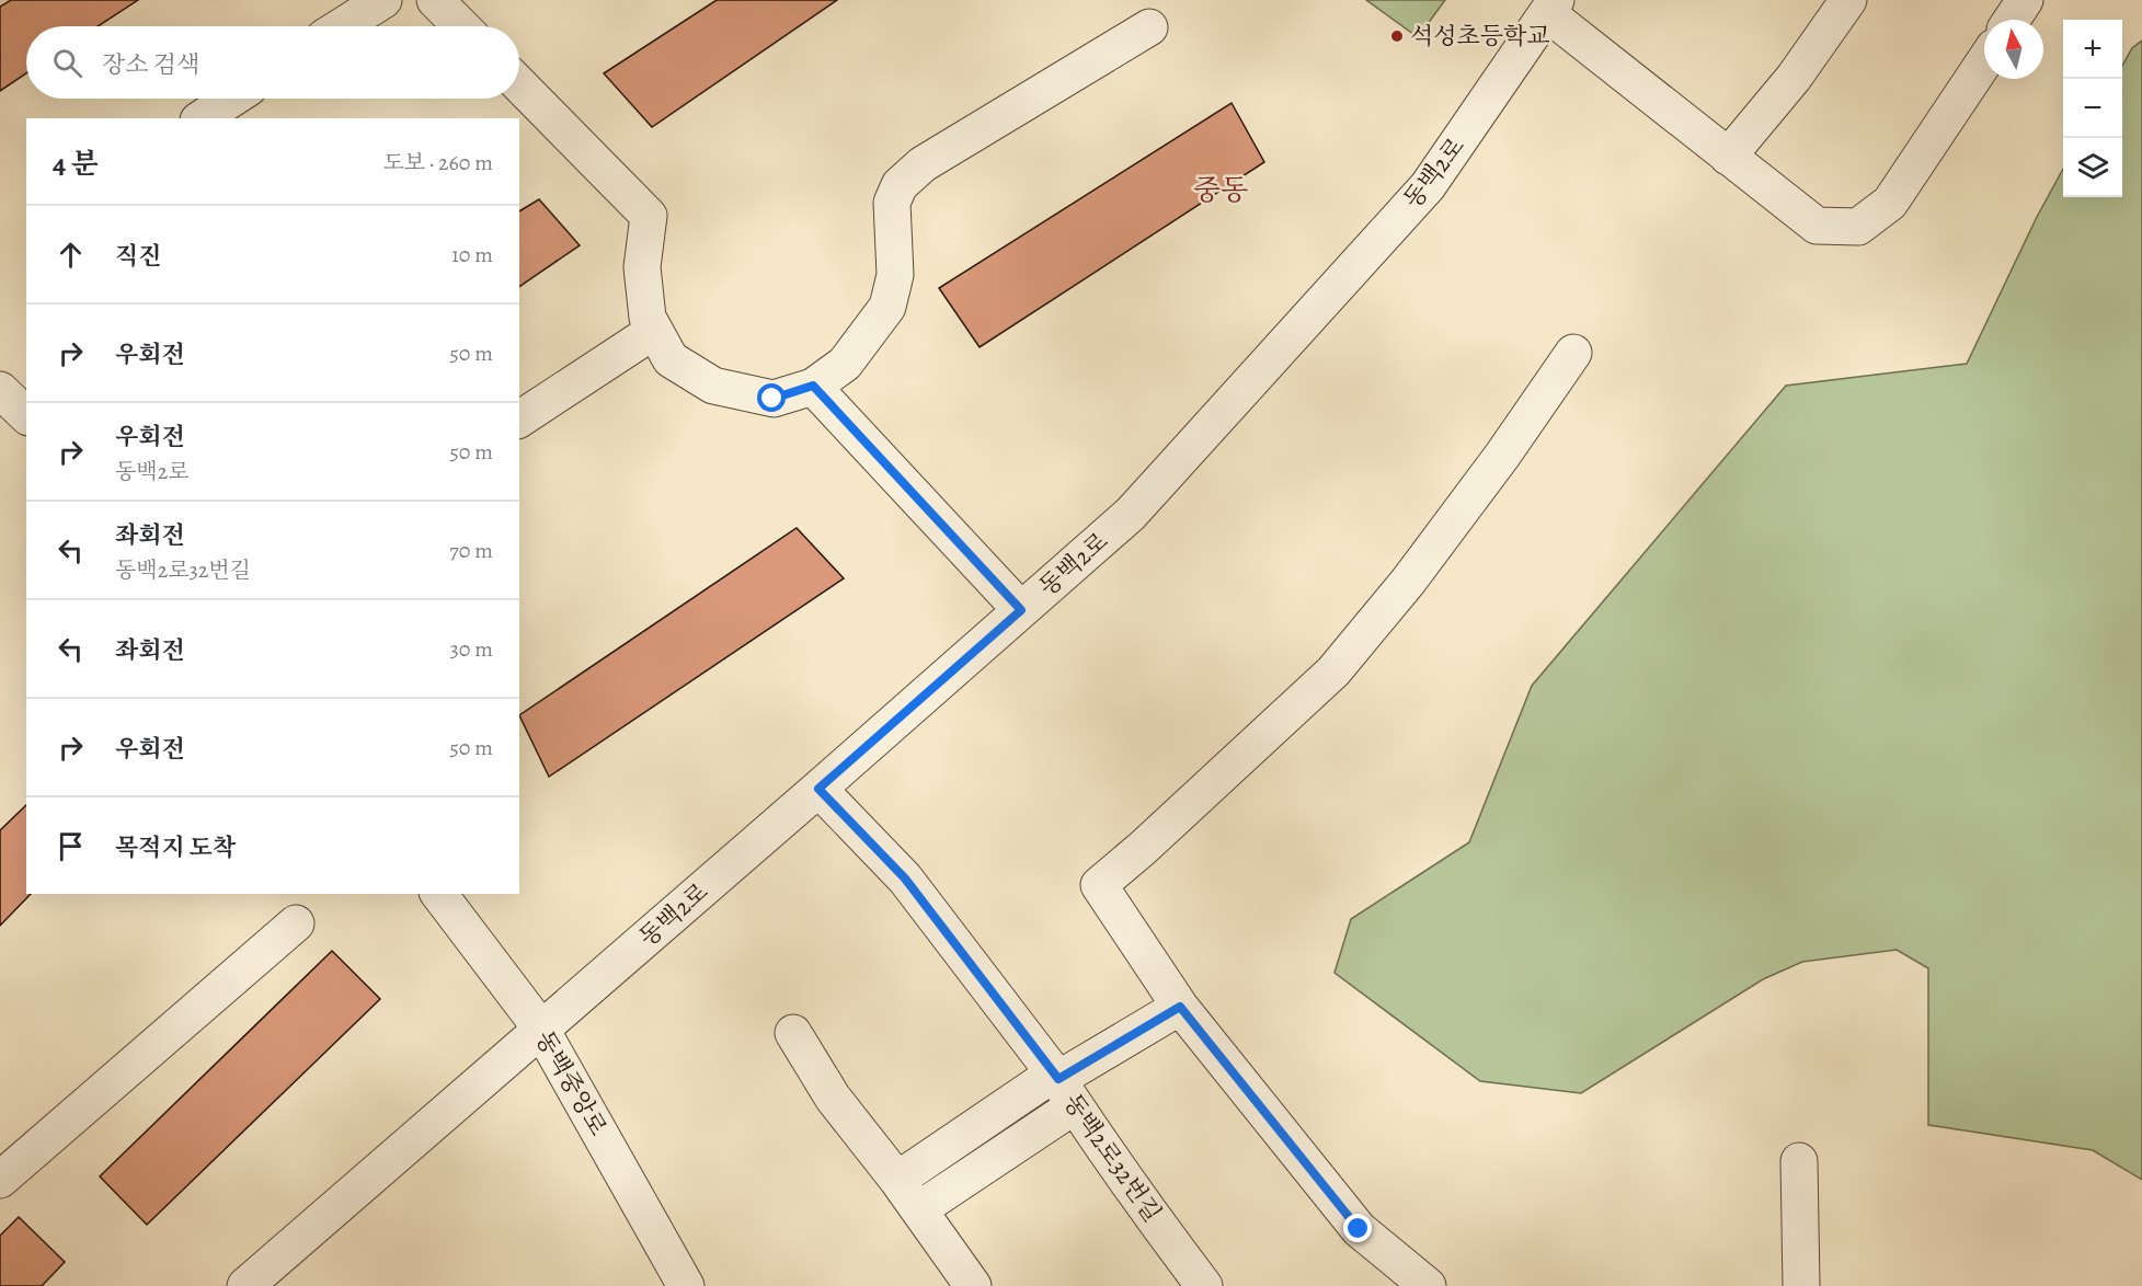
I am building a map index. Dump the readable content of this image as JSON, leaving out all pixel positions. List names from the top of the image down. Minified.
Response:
{"streets":{"street":["동백2로","동백중앙로","동백2로32번길"]},"crossings":[["동백2로","동백중앙로"],["동백2로","동백2로32번길"]],"districts":["중동"],"places":["석성초등학교"],"north":"top","page":{"map_buttons":["+","−"],"search":"장소 검색","heading":["4 분","도보 · 260 m"],"list":[["직진","10 m"],["우회전","50 m"],["우회전","동백2로","50 m"],["좌회전","동백2로32번길","70 m"],["좌회전","30 m"],["우회전","50 m"],"목적지 도착"]}}
